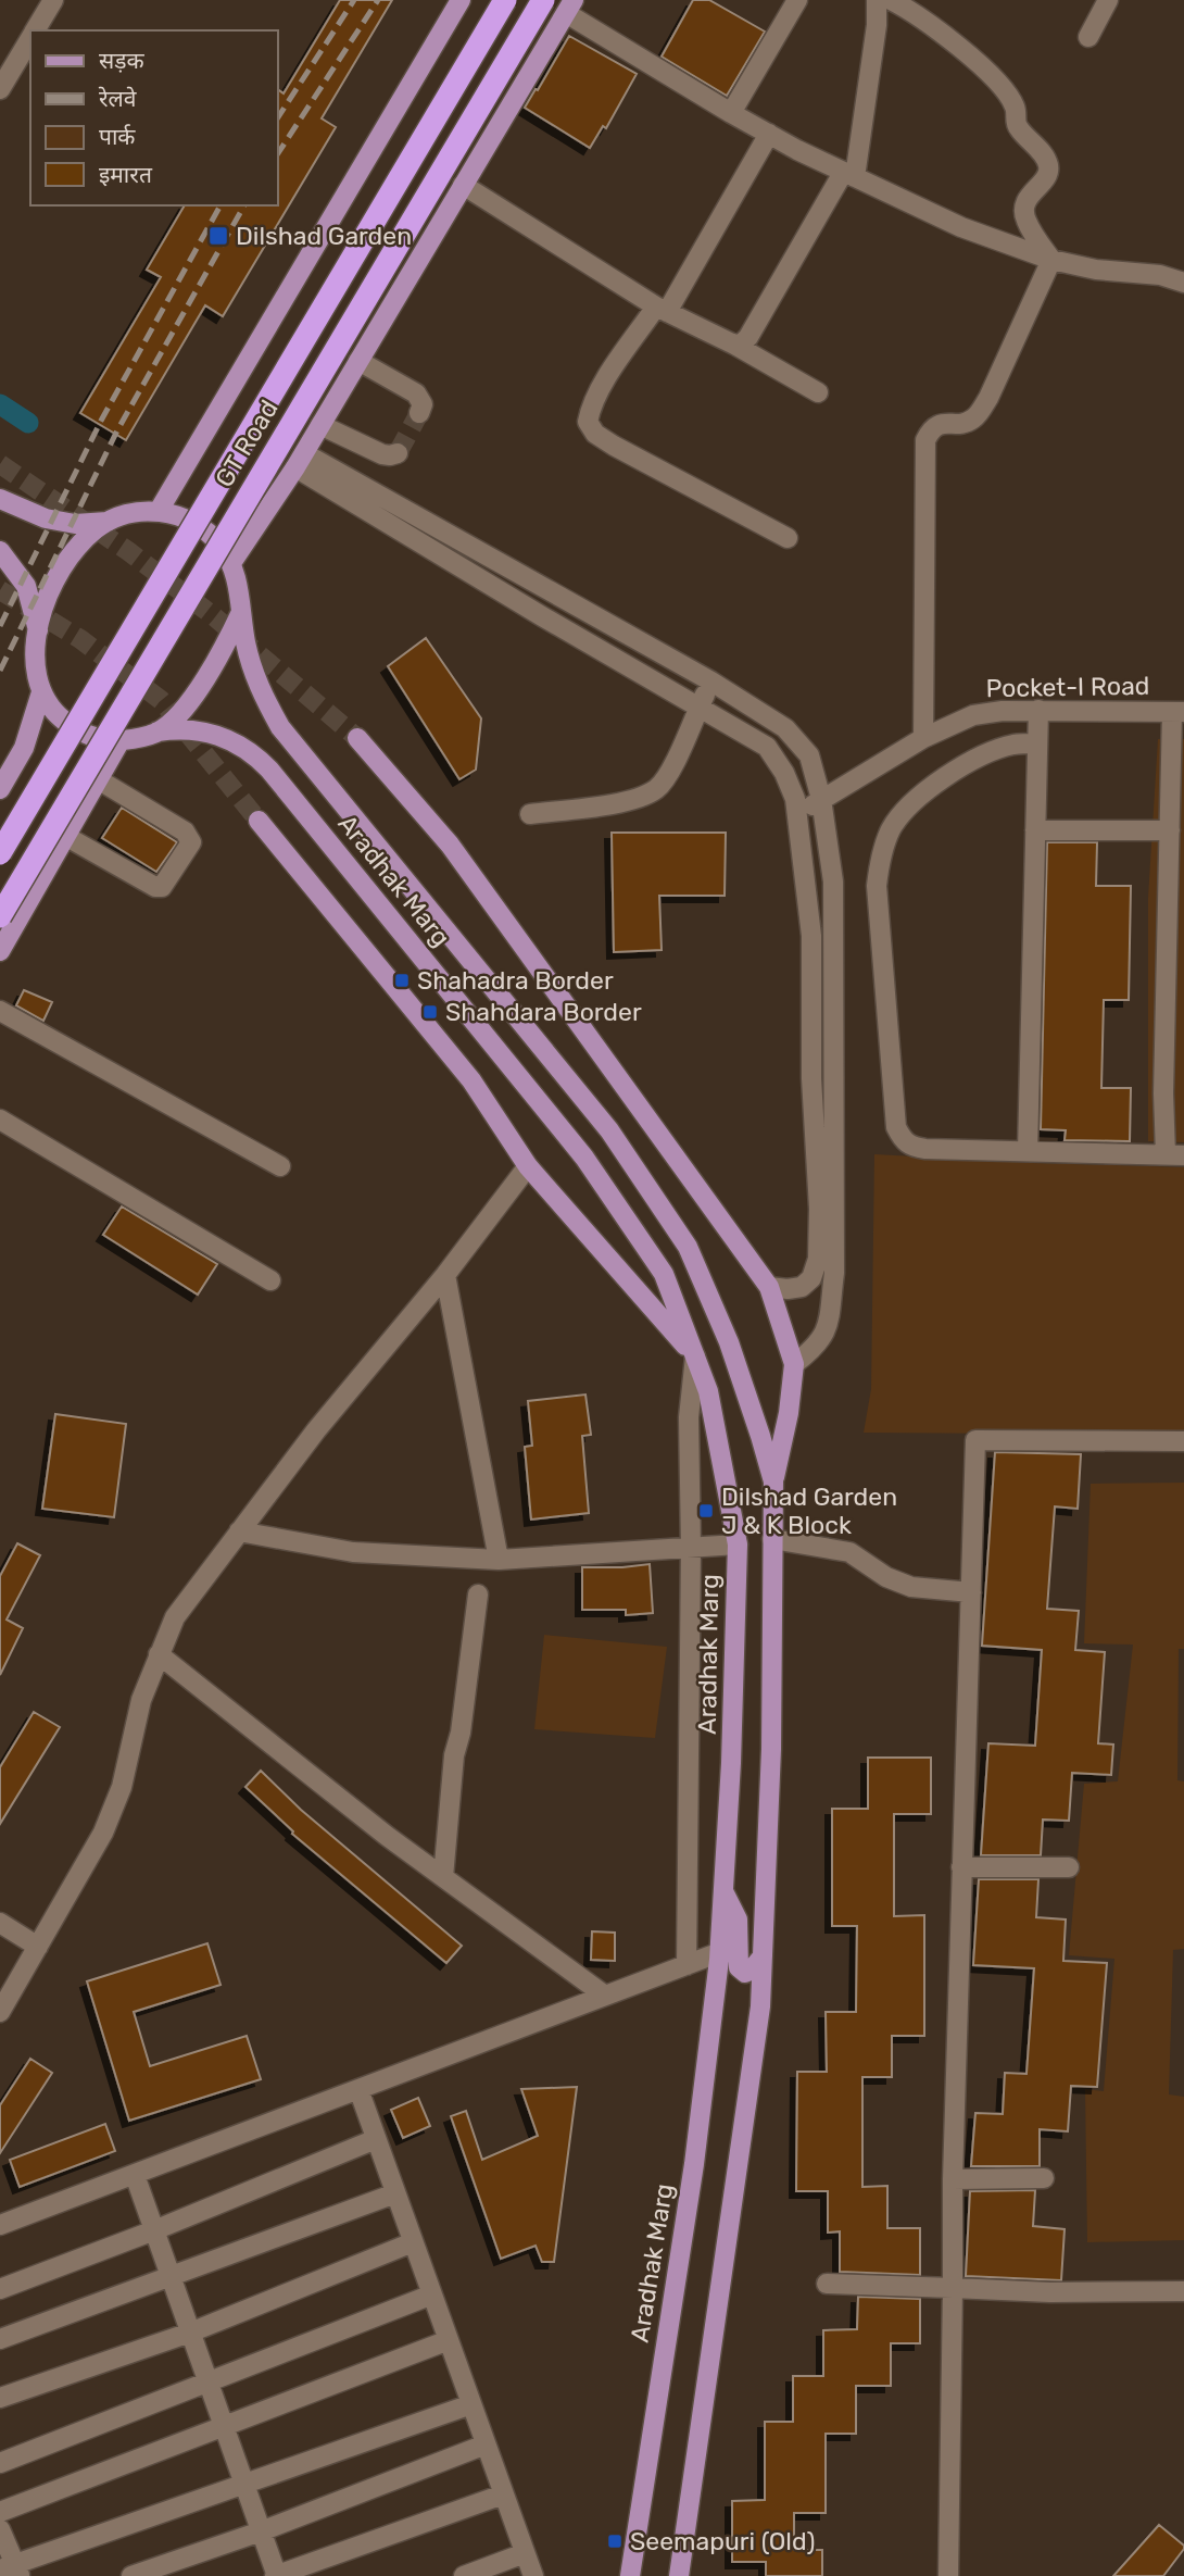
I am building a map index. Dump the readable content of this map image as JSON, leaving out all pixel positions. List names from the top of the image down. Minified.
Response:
{"streets":{"highway":["GT Road"],"main road":["Aradhak Marg"],"street":["Pocket-I Road"]},"crossings":[["GT Road","Aradhak Marg"]],"places":{"transit":["Dilshad Garden","Shahadra Border","Shahdara Border","Dilshad Garden J & K Block","Seemapuri (Old)"]},"legend":["सड़क","रेलवे","पार्क","इमारत"]}
